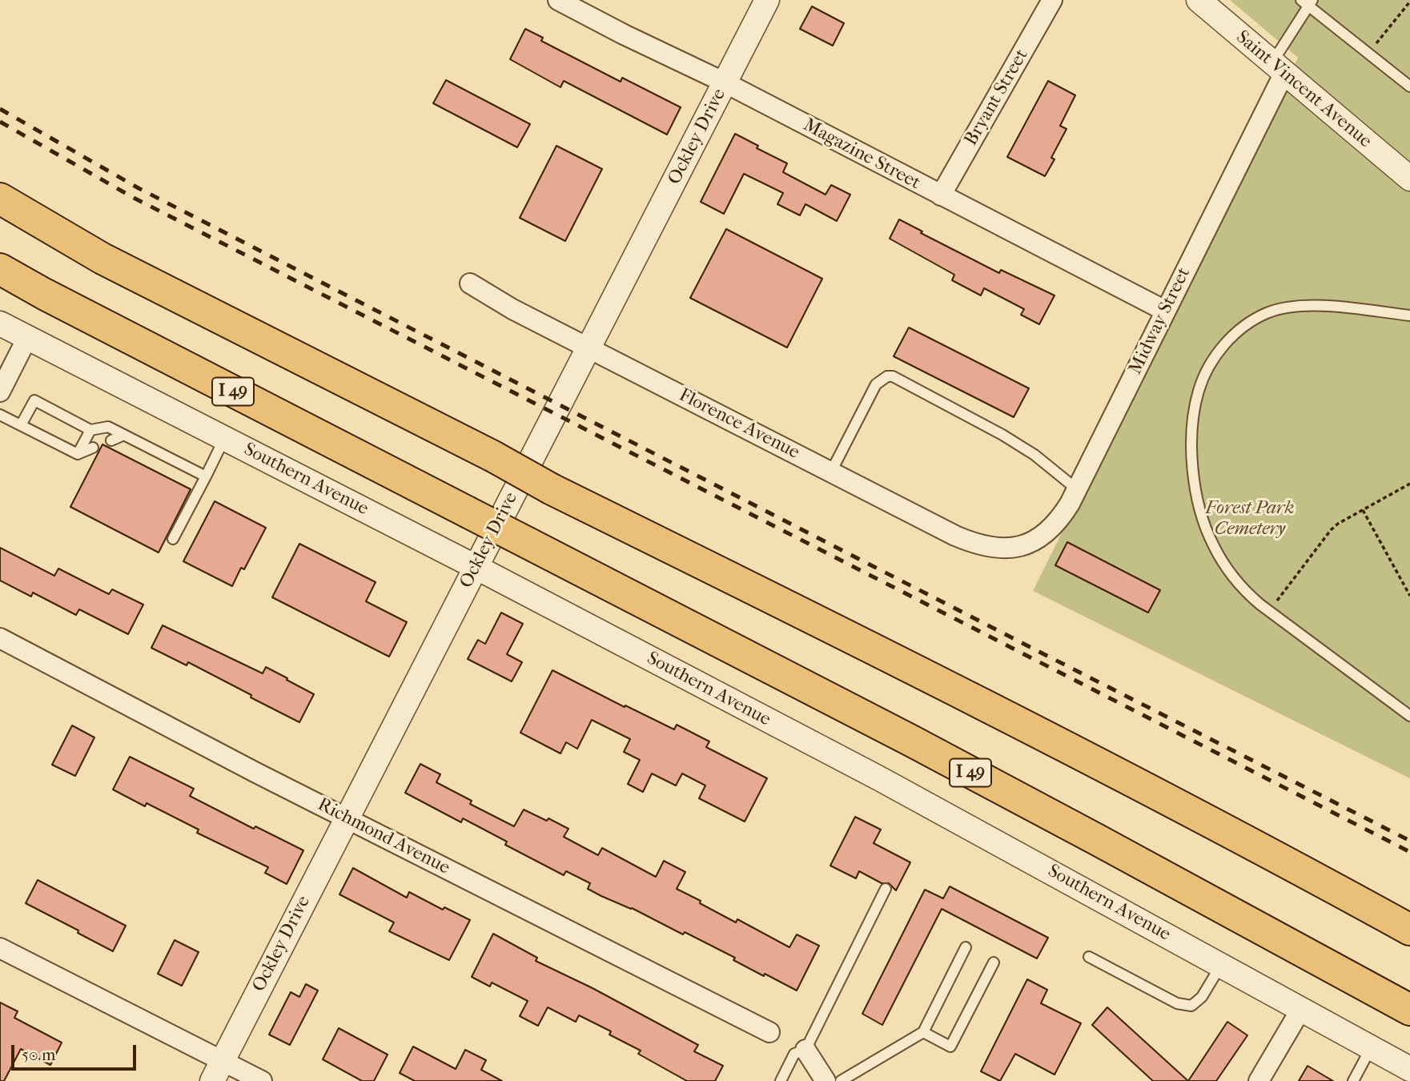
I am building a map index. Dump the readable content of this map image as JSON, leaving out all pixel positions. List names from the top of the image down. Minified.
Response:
{"streets":{"highway":["I 49"],"street":["Saint Vincent Avenue","Bryant Street","Ockley Drive","Magazine Street","Midway Street","Florence Avenue","Southern Avenue","Richmond Avenue"]},"crossings":[["Saint Vincent Avenue","Midway Street"],["Bryant Street","Magazine Street"],["Ockley Drive","Magazine Street"],["Ockley Drive","Florence Avenue"],["Ockley Drive","Southern Avenue"],["Ockley Drive","Richmond Avenue"],["Magazine Street","Midway Street"],["Midway Street","Florence Avenue"]],"parks":["Forest Park Cemetery"],"scale_bar":"50 m"}
